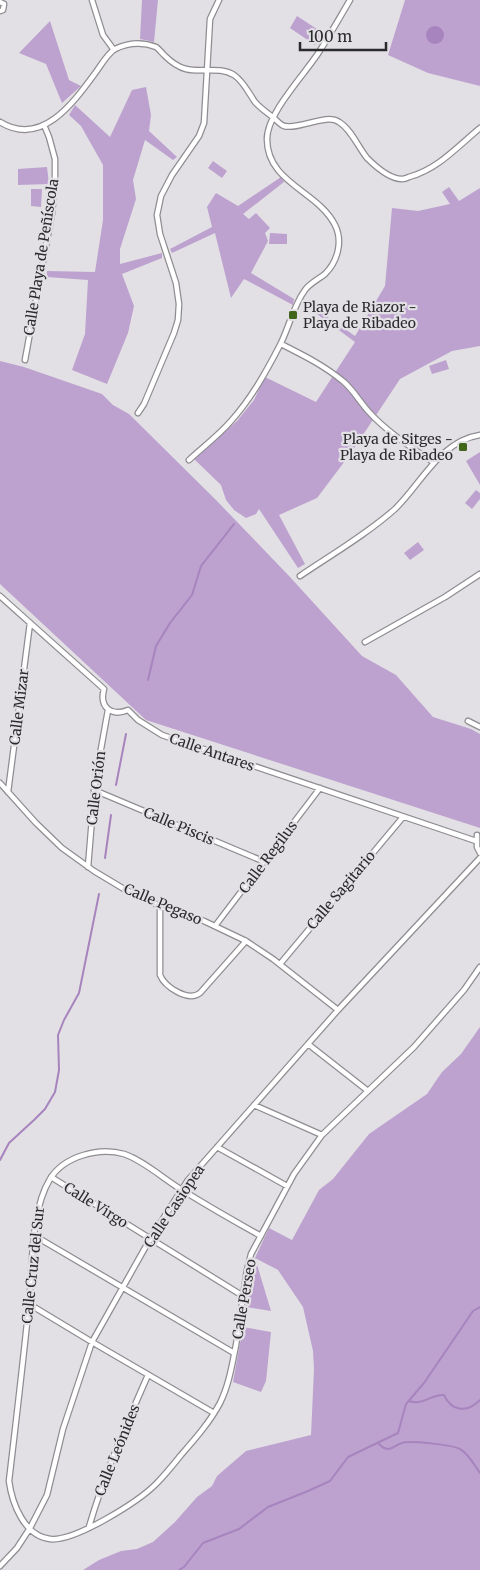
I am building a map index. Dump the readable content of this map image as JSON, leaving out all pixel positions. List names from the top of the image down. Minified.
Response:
{"streets":{"street":["Calle Playa de Peñíscola","Calle Mizar","Calle Antares","Calle Orión","Calle Piscis","Calle Regilus","Calle Sagitario","Calle Pegaso","Calle Virgo","Calle Casiopea","Calle Cruz del Sur","Calle Perseo","Calle Leónides"]},"crossings":[["Calle Mizar","Calle Pegaso"],["Calle Antares","Calle Orión"],["Calle Antares","Calle Regilus"],["Calle Antares","Calle Sagitario"],["Calle Orión","Calle Piscis"],["Calle Orión","Calle Pegaso"],["Calle Piscis","Calle Regilus"],["Calle Regilus","Calle Pegaso"],["Calle Sagitario","Calle Pegaso"],["Calle Pegaso","Calle Casiopea"],["Calle Virgo","Calle Casiopea"],["Calle Virgo","Calle Cruz del Sur"],["Calle Virgo","Calle Perseo"],["Calle Casiopea","Calle Cruz del Sur"],["Calle Casiopea","Calle Perseo"],["Calle Cruz del Sur","Calle Perseo"],["Calle Perseo","Calle Leónides"]],"places":{"transit":["Playa de Riazor - Playa de Ribadeo","Playa de Sitges - Playa de Ribadeo"]},"scale_bar":"100 m"}
